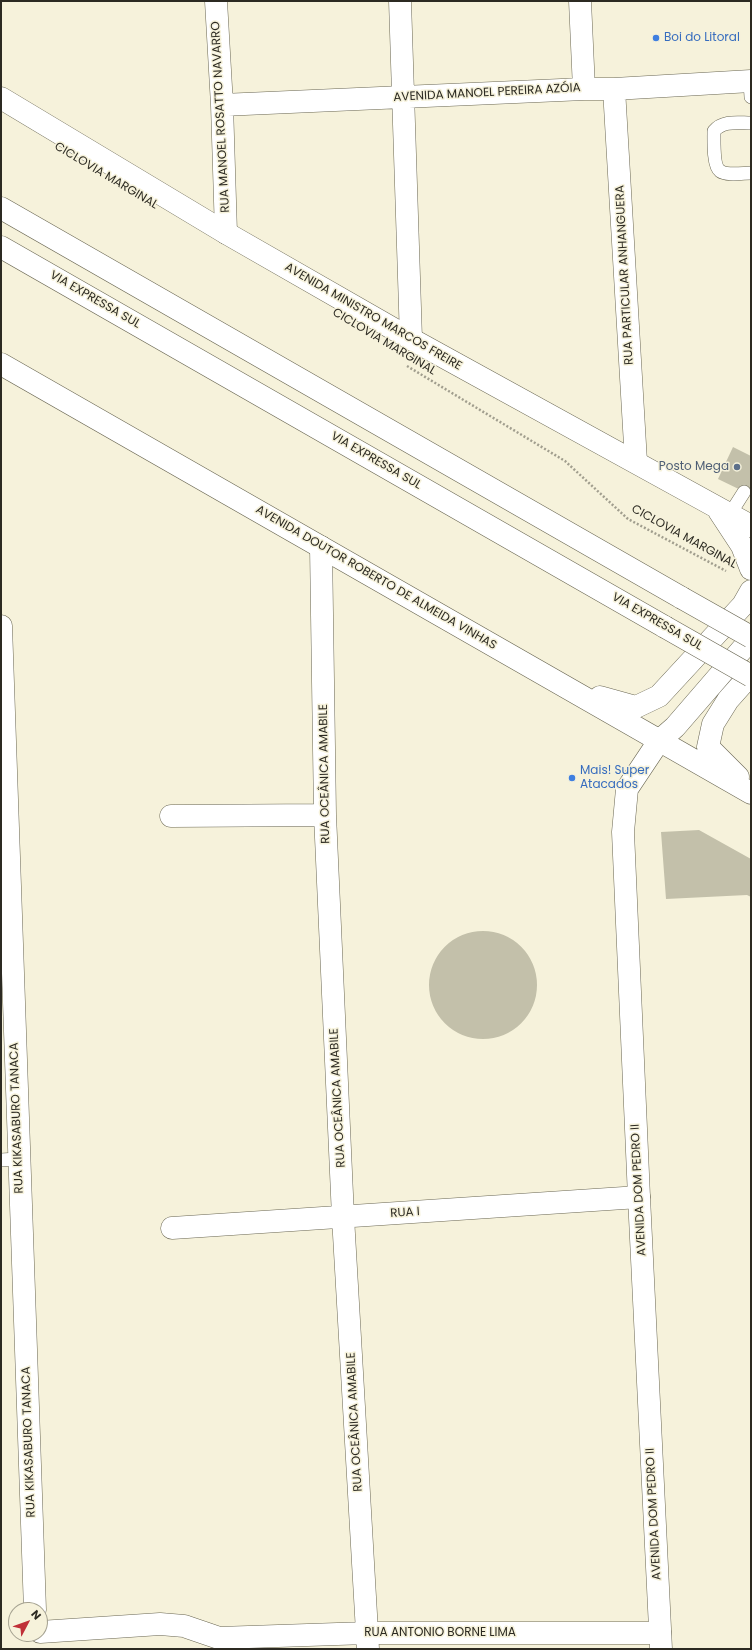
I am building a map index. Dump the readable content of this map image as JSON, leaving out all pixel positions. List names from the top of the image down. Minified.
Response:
{"streets":{"main road":["AVENIDA MANOEL PEREIRA AZÓIA","RUA MANOEL ROSATTO NAVARRO","RUA PARTICULAR ANHANGUERA","VIA EXPRESSA SUL","AVENIDA MINISTRO MARCOS FREIRE","AVENIDA DOUTOR ROBERTO DE ALMEIDA VINHAS","RUA OCEÂNICA AMABILE","RUA KIKASABURO TANACA","AVENIDA DOM PEDRO II","RUA I","RUA ANTONIO BORNE LIMA"],"path":["CICLOVIA MARGINAL"]},"crossings":[["AVENIDA MANOEL PEREIRA AZÓIA","RUA MANOEL ROSATTO NAVARRO"],["AVENIDA MANOEL PEREIRA AZÓIA","RUA PARTICULAR ANHANGUERA"],["RUA MANOEL ROSATTO NAVARRO","AVENIDA MINISTRO MARCOS FREIRE"],["RUA PARTICULAR ANHANGUERA","AVENIDA MINISTRO MARCOS FREIRE"],["AVENIDA DOUTOR ROBERTO DE ALMEIDA VINHAS","RUA OCEÂNICA AMABILE"],["AVENIDA DOUTOR ROBERTO DE ALMEIDA VINHAS","AVENIDA DOM PEDRO II"],["RUA OCEÂNICA AMABILE","RUA I"],["RUA OCEÂNICA AMABILE","RUA ANTONIO BORNE LIMA"],["AVENIDA DOM PEDRO II","RUA I"],["AVENIDA DOM PEDRO II","RUA ANTONIO BORNE LIMA"]],"places":["Boi do Litoral","Posto Mega","Mais! Super Atacados"],"north":"top right"}
